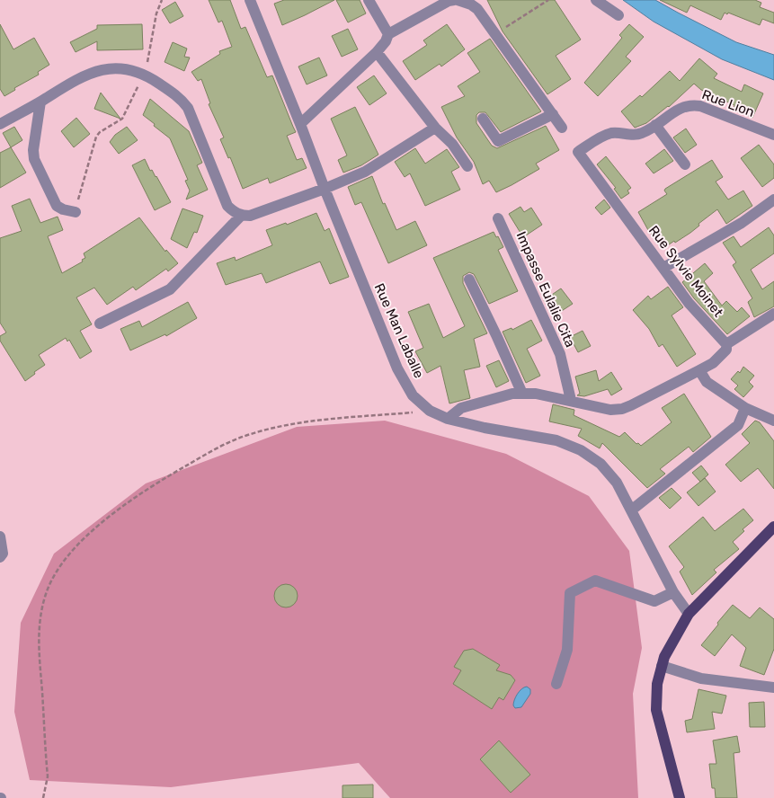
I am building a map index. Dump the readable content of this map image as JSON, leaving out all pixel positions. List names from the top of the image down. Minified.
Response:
{"streets":{"street":["Rue Lion","Rue Sylvie Moinet","Impasse Eulalie Cita","Rue Man Laballe"]},"crossings":[["Rue Lion","Rue Sylvie Moinet"]]}
